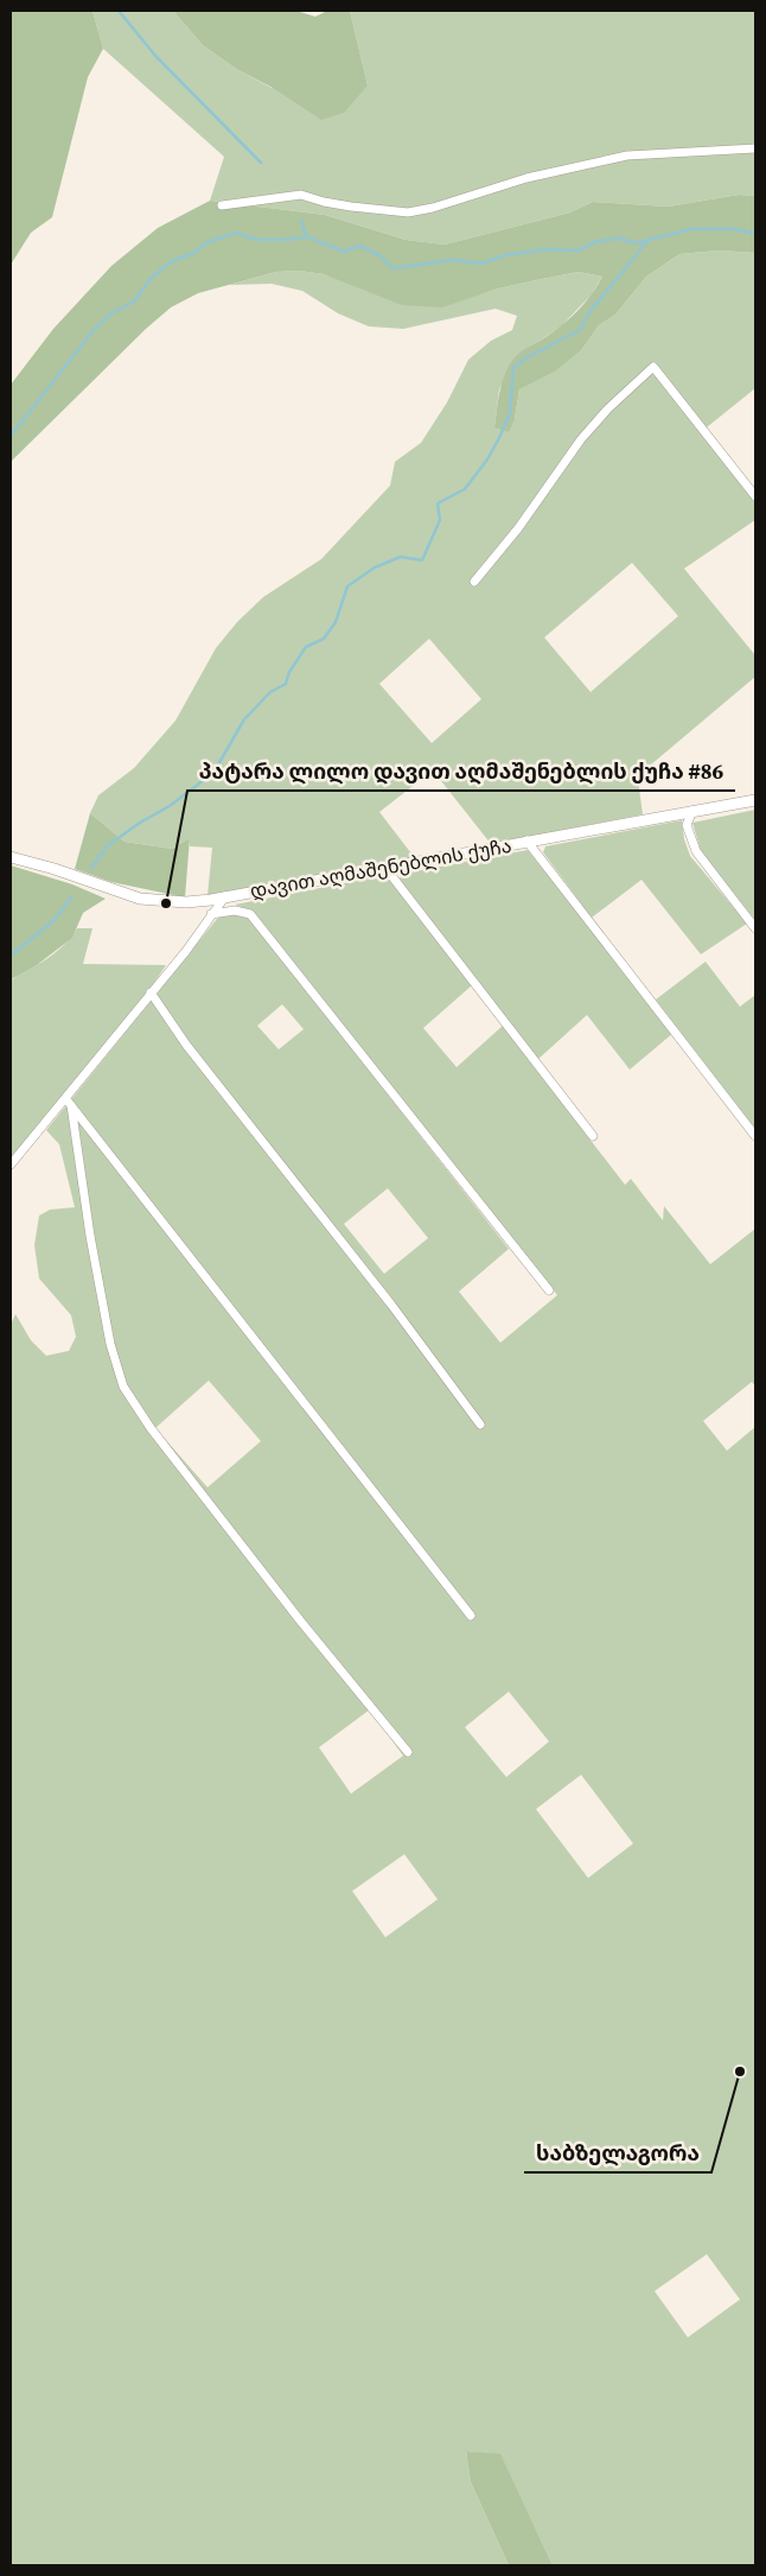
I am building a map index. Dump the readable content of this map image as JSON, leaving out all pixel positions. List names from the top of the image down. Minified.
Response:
{"streets":{"street":["დავით აღმაშენებლის ქუჩა"]},"places":["პატარა ლილო დავით აღმაშენებლის ქუჩა #86","საბზელაგორა"]}
